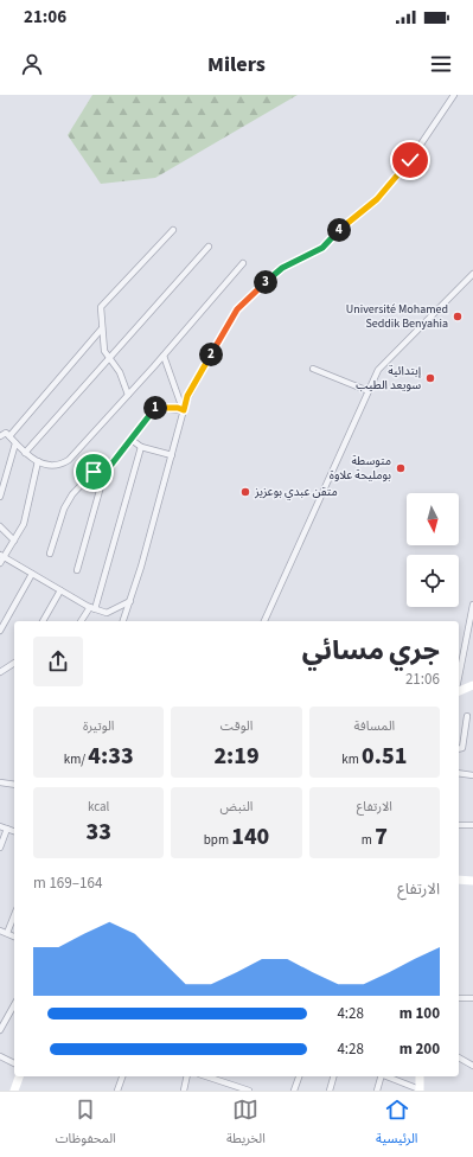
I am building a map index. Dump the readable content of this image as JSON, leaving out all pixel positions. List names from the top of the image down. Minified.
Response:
{"places":["Université Mohamed Seddik Benyahia","إبتدائية سويعد الطيب","متوسطة بومليحة علاوة","متقن عبدي بوعزيز"],"north":"bottom","page":{"status":"21:06","header":"Milers","pins":["4","3","2","1"],"heading":["جري مسائي","21:06"],"stats":[["المسافة","0.51 km"],["الوقت","2:19"],["الوتيرة","4:33 /km"],["الارتفاع","7 m"],["النبض","140 bpm"],["kcal","33"]],"chart":["الارتفاع","164–169 m"],"list":[{"name":"100 m","note":"4:28"},{"name":"200 m","note":"4:28"}],"tabs":["الرئيسية","الخريطة","المحفوظات"]}}
